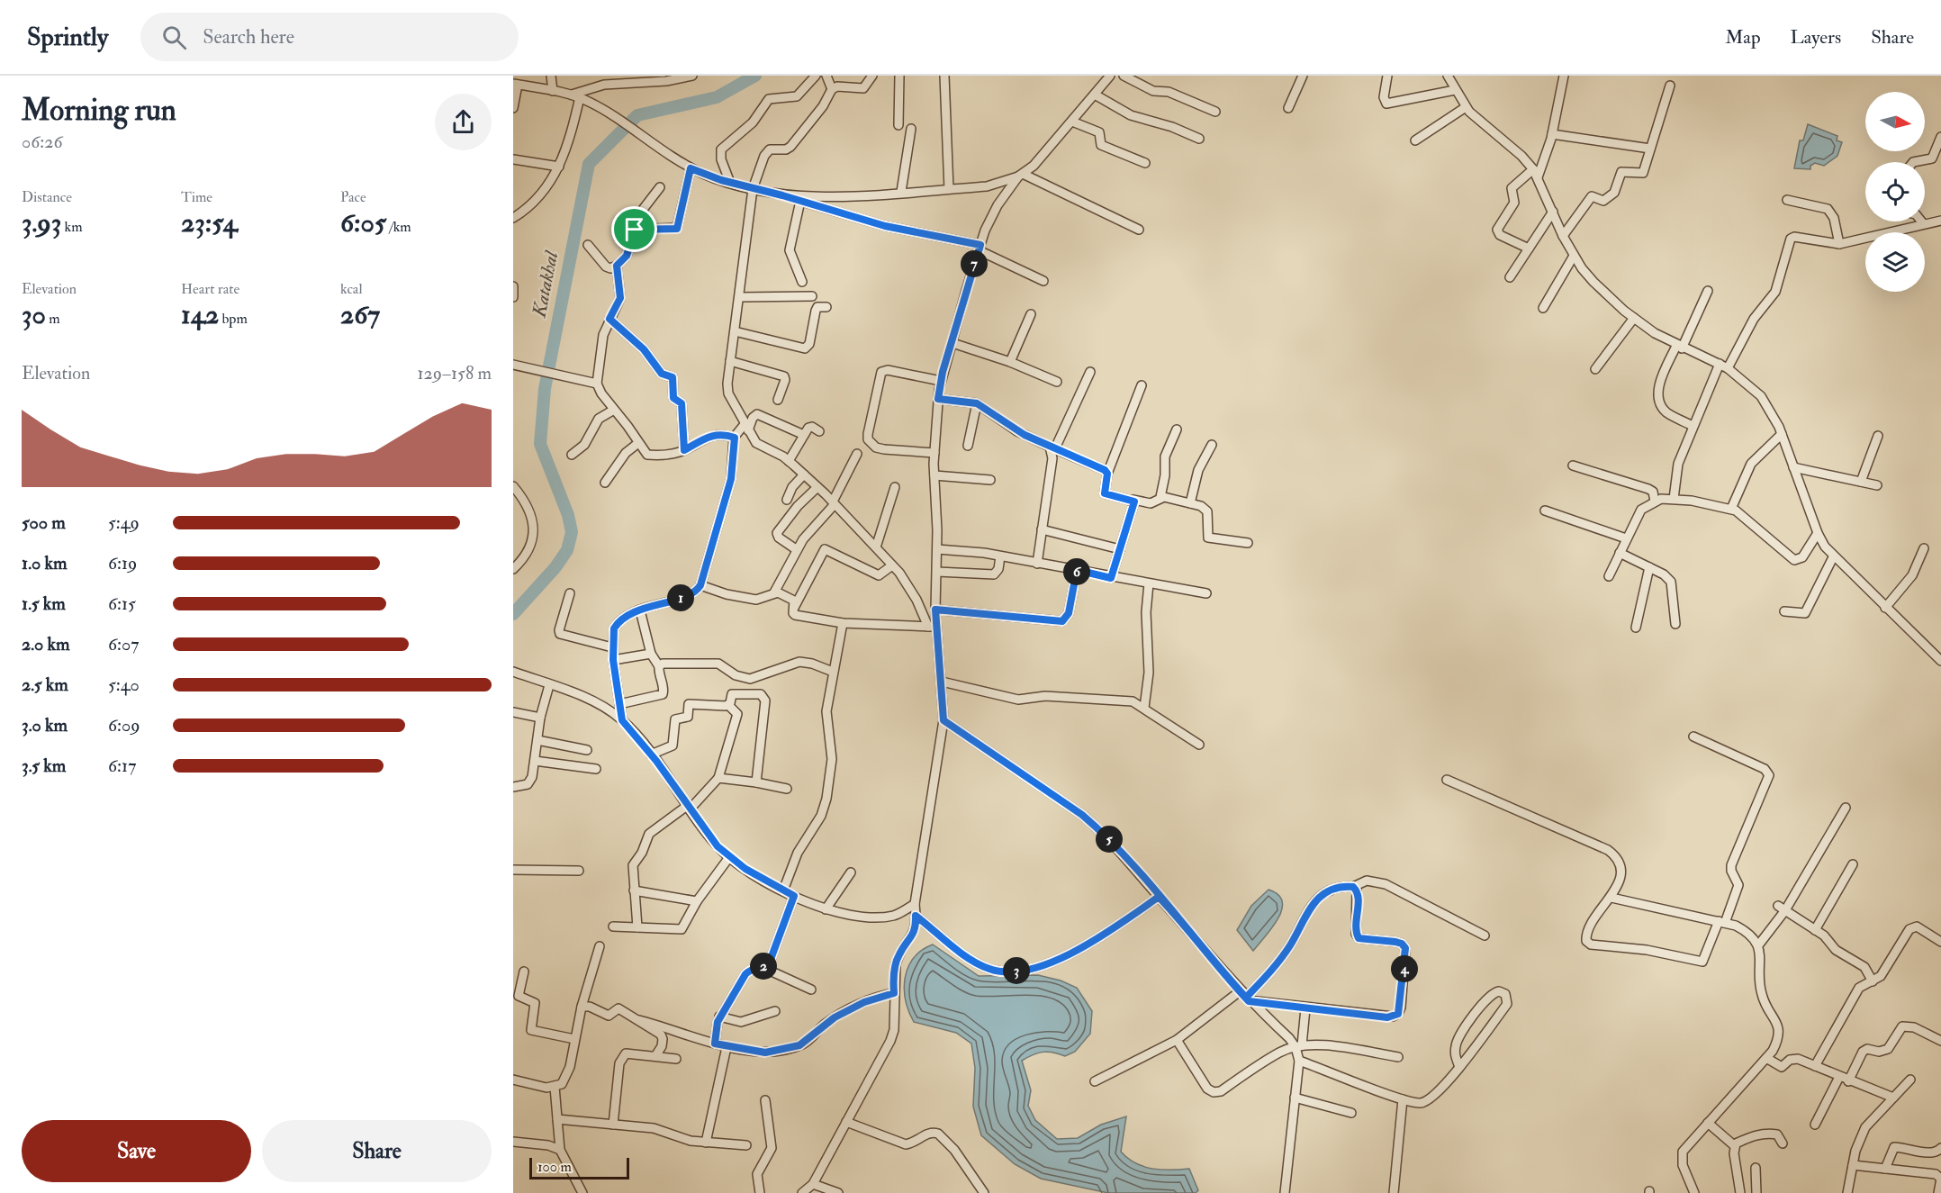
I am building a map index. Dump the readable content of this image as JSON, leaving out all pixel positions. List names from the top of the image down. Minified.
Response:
{"water":["Katakhal"],"scale_bar":"100 m","north":"right","page":{"header":"Sprintly","search":"Search here","nav":["Map","Layers","Share"],"heading":["Morning run","06:26"],"stats":[["Distance","3.93 km"],["Time","23:54"],["Pace","6:05 /km"],["Elevation","30 m"],["Heart rate","142 bpm"],["kcal","267"]],"pins":["7","6","1","5","2","4","3"],"chart":["Elevation","129–158 m"],"list":[{"name":"500 m","note":"5:49"},{"name":"1.0 km","note":"6:19"},{"name":"1.5 km","note":"6:15"},{"name":"2.0 km","note":"6:07"},{"name":"2.5 km","note":"5:40"},{"name":"3.0 km","note":"6:09"},{"name":"3.5 km","note":"6:17"}],"buttons":["Save","Share"],"scale":"100 m"}}
